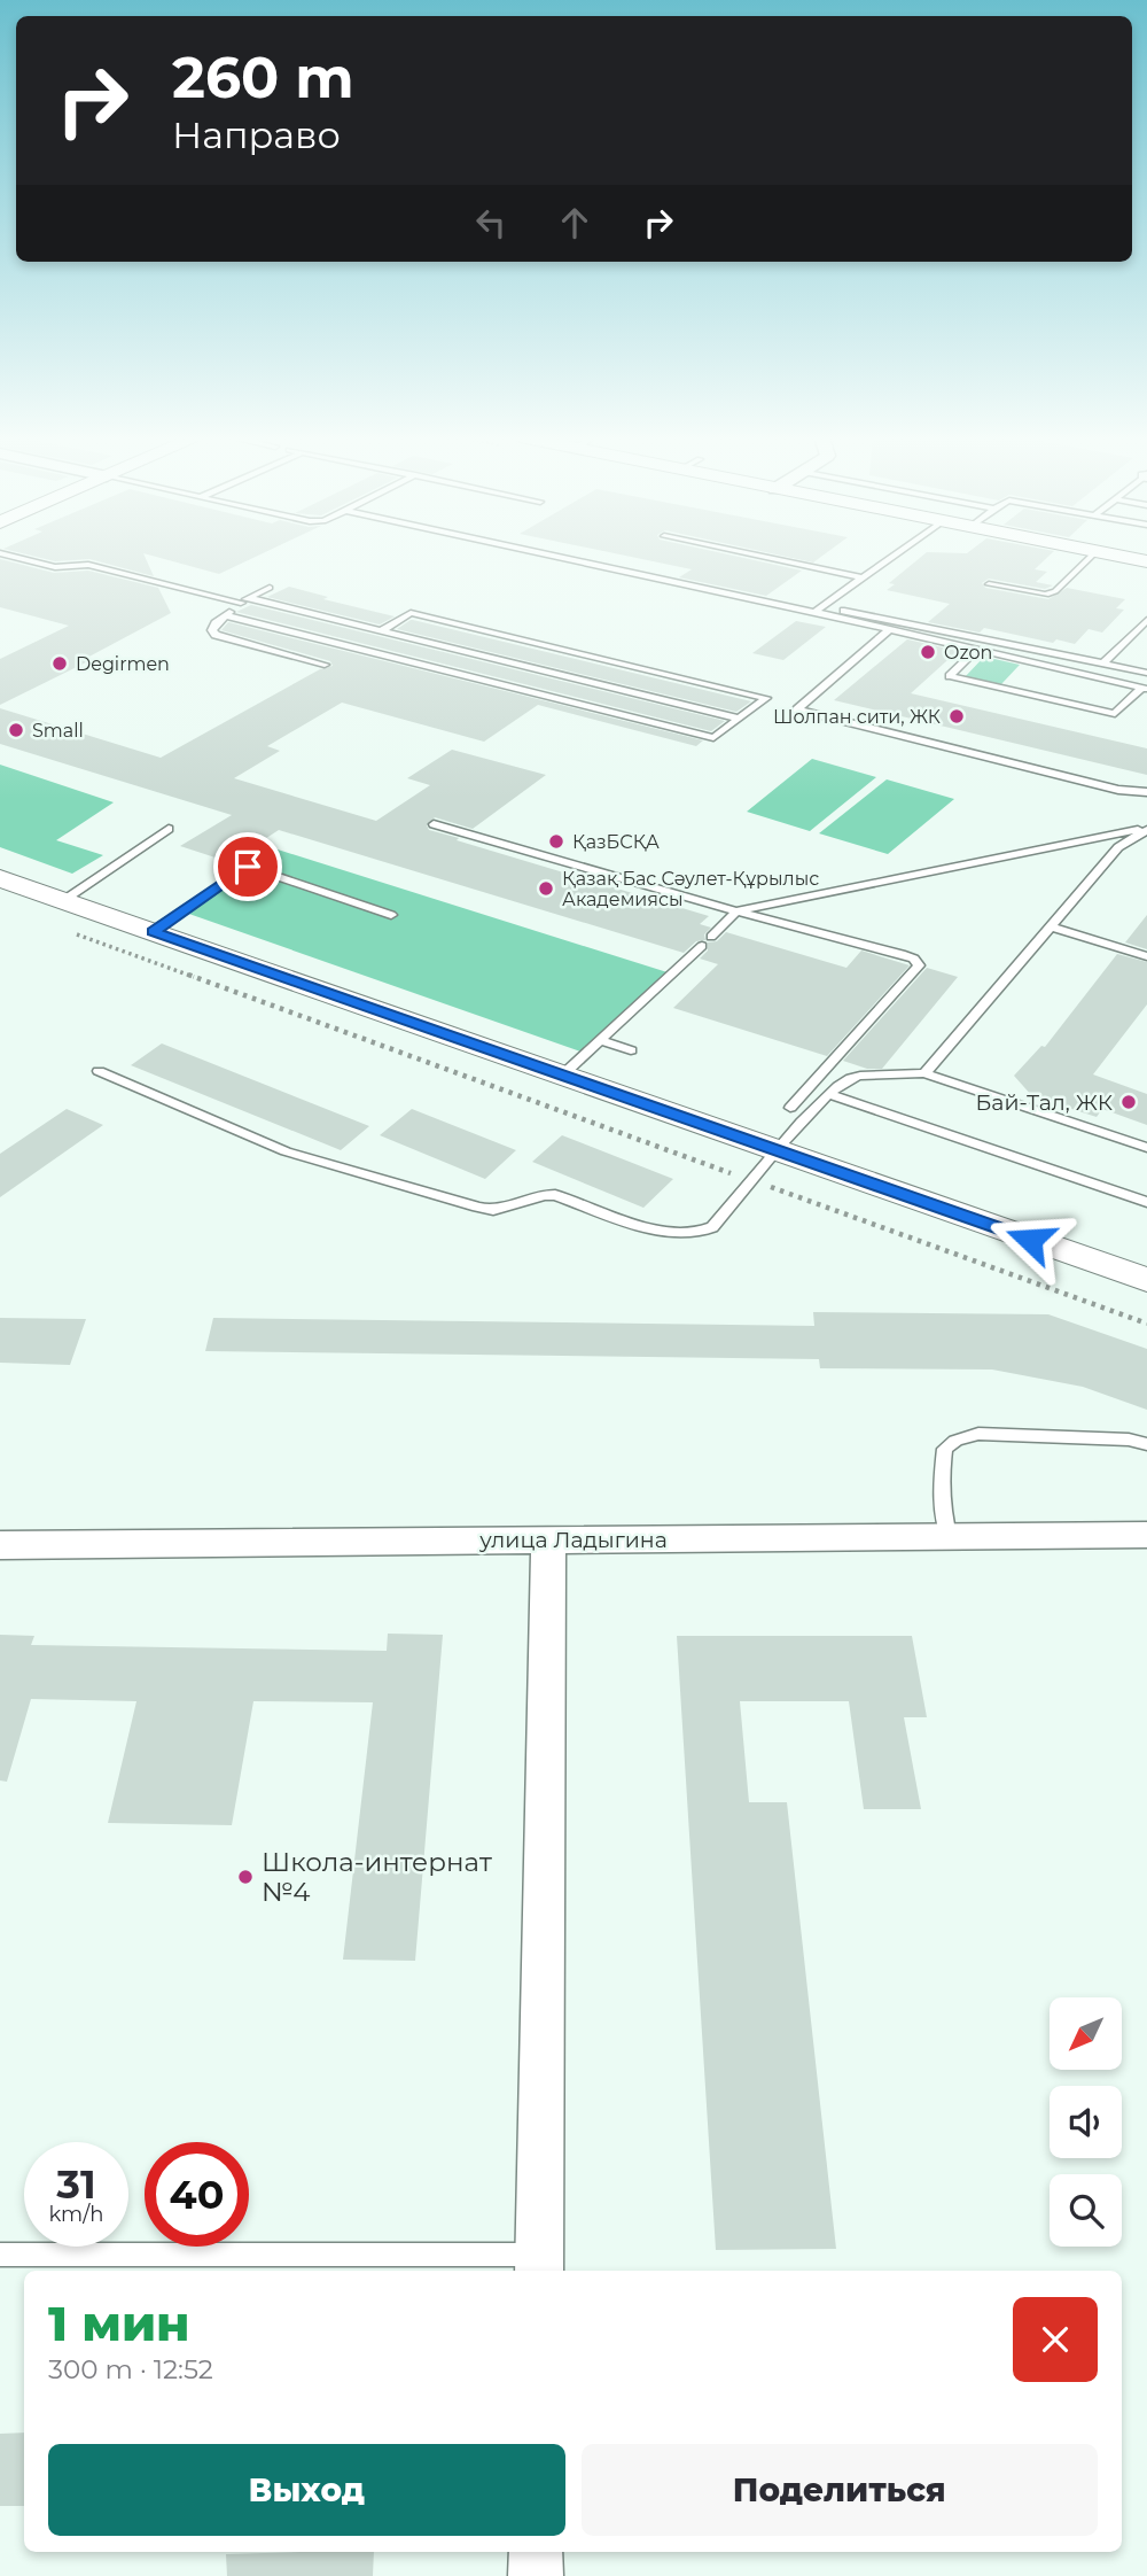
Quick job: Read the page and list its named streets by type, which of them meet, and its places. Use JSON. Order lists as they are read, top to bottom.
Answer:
{
  "streets": {
    "street": ["улица Ладыгина"]
  },
  "places": [
    "Ozon",
    "Degirmen",
    "Шолпан сити, ЖК",
    "Small",
    "ҚазБСҚА",
    "Қазақ Бас Сәулет-Құрылыс Академиясы",
    "Бай-Тал, ЖК",
    "Школа-интернат №4"
  ],
  "north": "bottom left",
  "page": {
    "turn": ["260 m", "Направо"],
    "speed": "31 km/h",
    "limit": "40",
    "heading": ["1 мин", "300 m · 12:52"],
    "buttons": ["Выход", "Поделиться"]
  }
}
